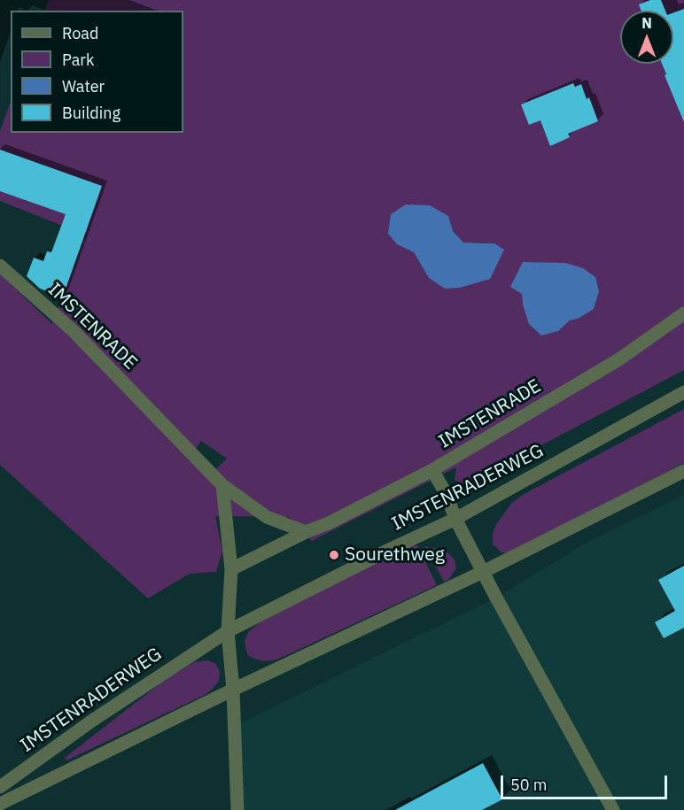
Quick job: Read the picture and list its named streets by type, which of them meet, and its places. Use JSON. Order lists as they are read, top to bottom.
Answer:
{
  "streets": {
    "street": ["IMSTENRADE", "IMSTENRADERWEG"]
  },
  "places": ["Sourethweg"],
  "legend": [
    "Road",
    "Park",
    "Water",
    "Building"
  ],
  "scale_bar": "50 m",
  "north": "top"
}
